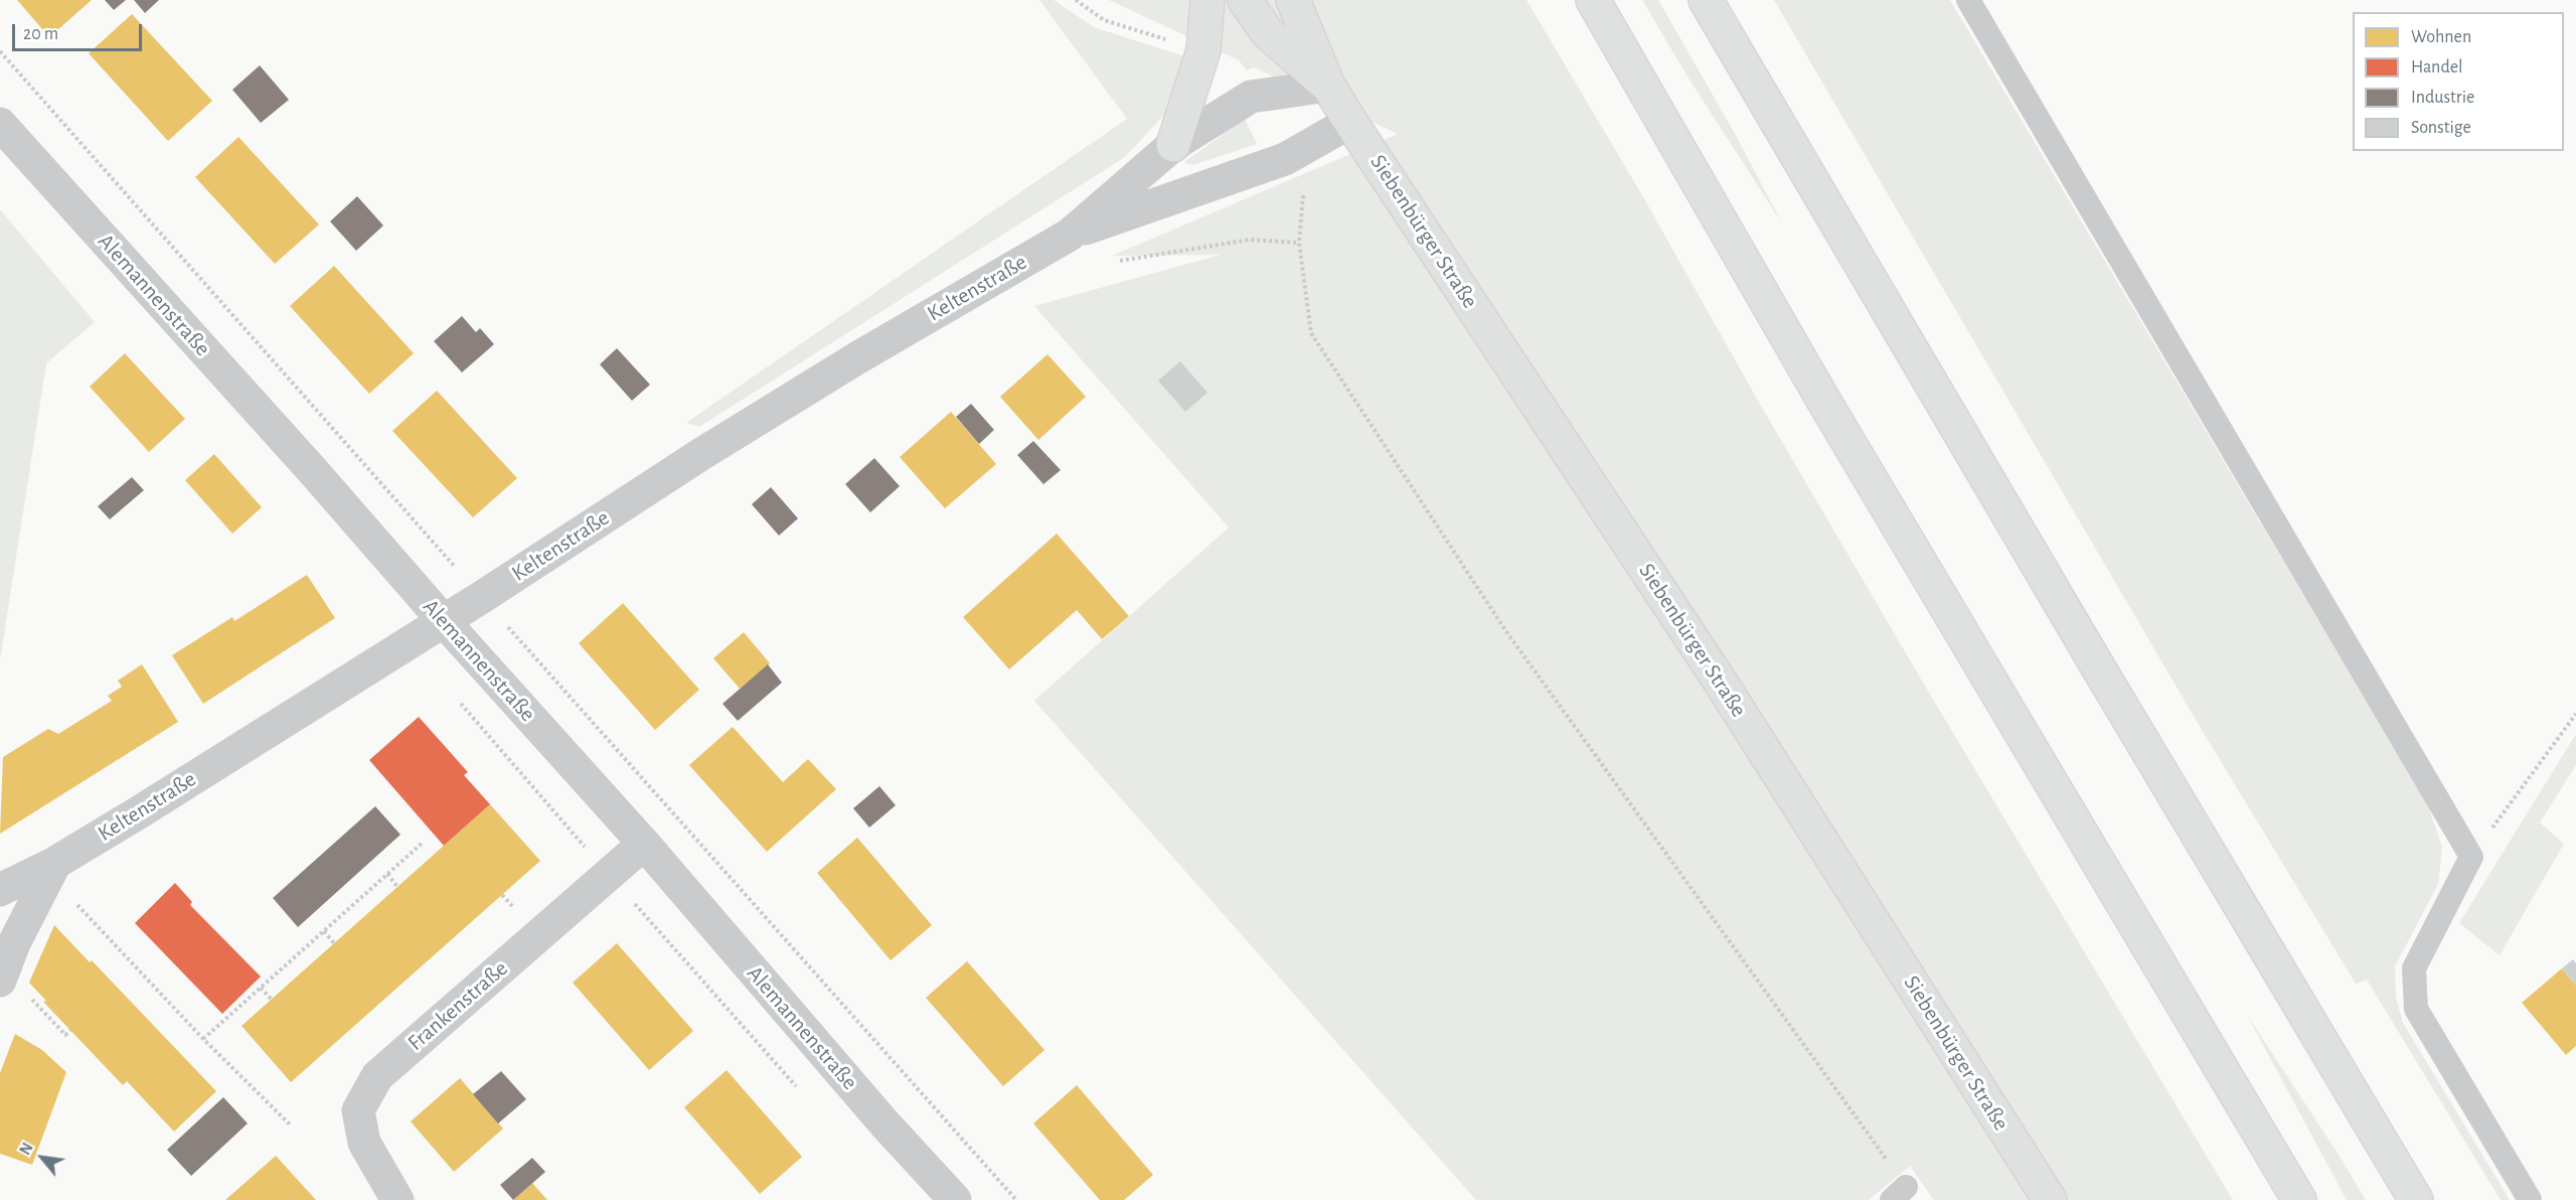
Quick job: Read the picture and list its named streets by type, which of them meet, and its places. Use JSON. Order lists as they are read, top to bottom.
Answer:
{
  "streets": {
    "main road": ["Siebenbürger Straße"],
    "street": ["Keltenstraße", "Alemannenstraße", "Frankenstraße"]
  },
  "crossings": [
    ["Siebenbürger Straße", "Keltenstraße"],
    ["Keltenstraße", "Alemannenstraße"],
    ["Alemannenstraße", "Frankenstraße"]
  ],
  "legend": [
    "Wohnen",
    "Handel",
    "Industrie",
    "Sonstige"
  ],
  "scale_bar": "20 m",
  "north": "top left"
}
